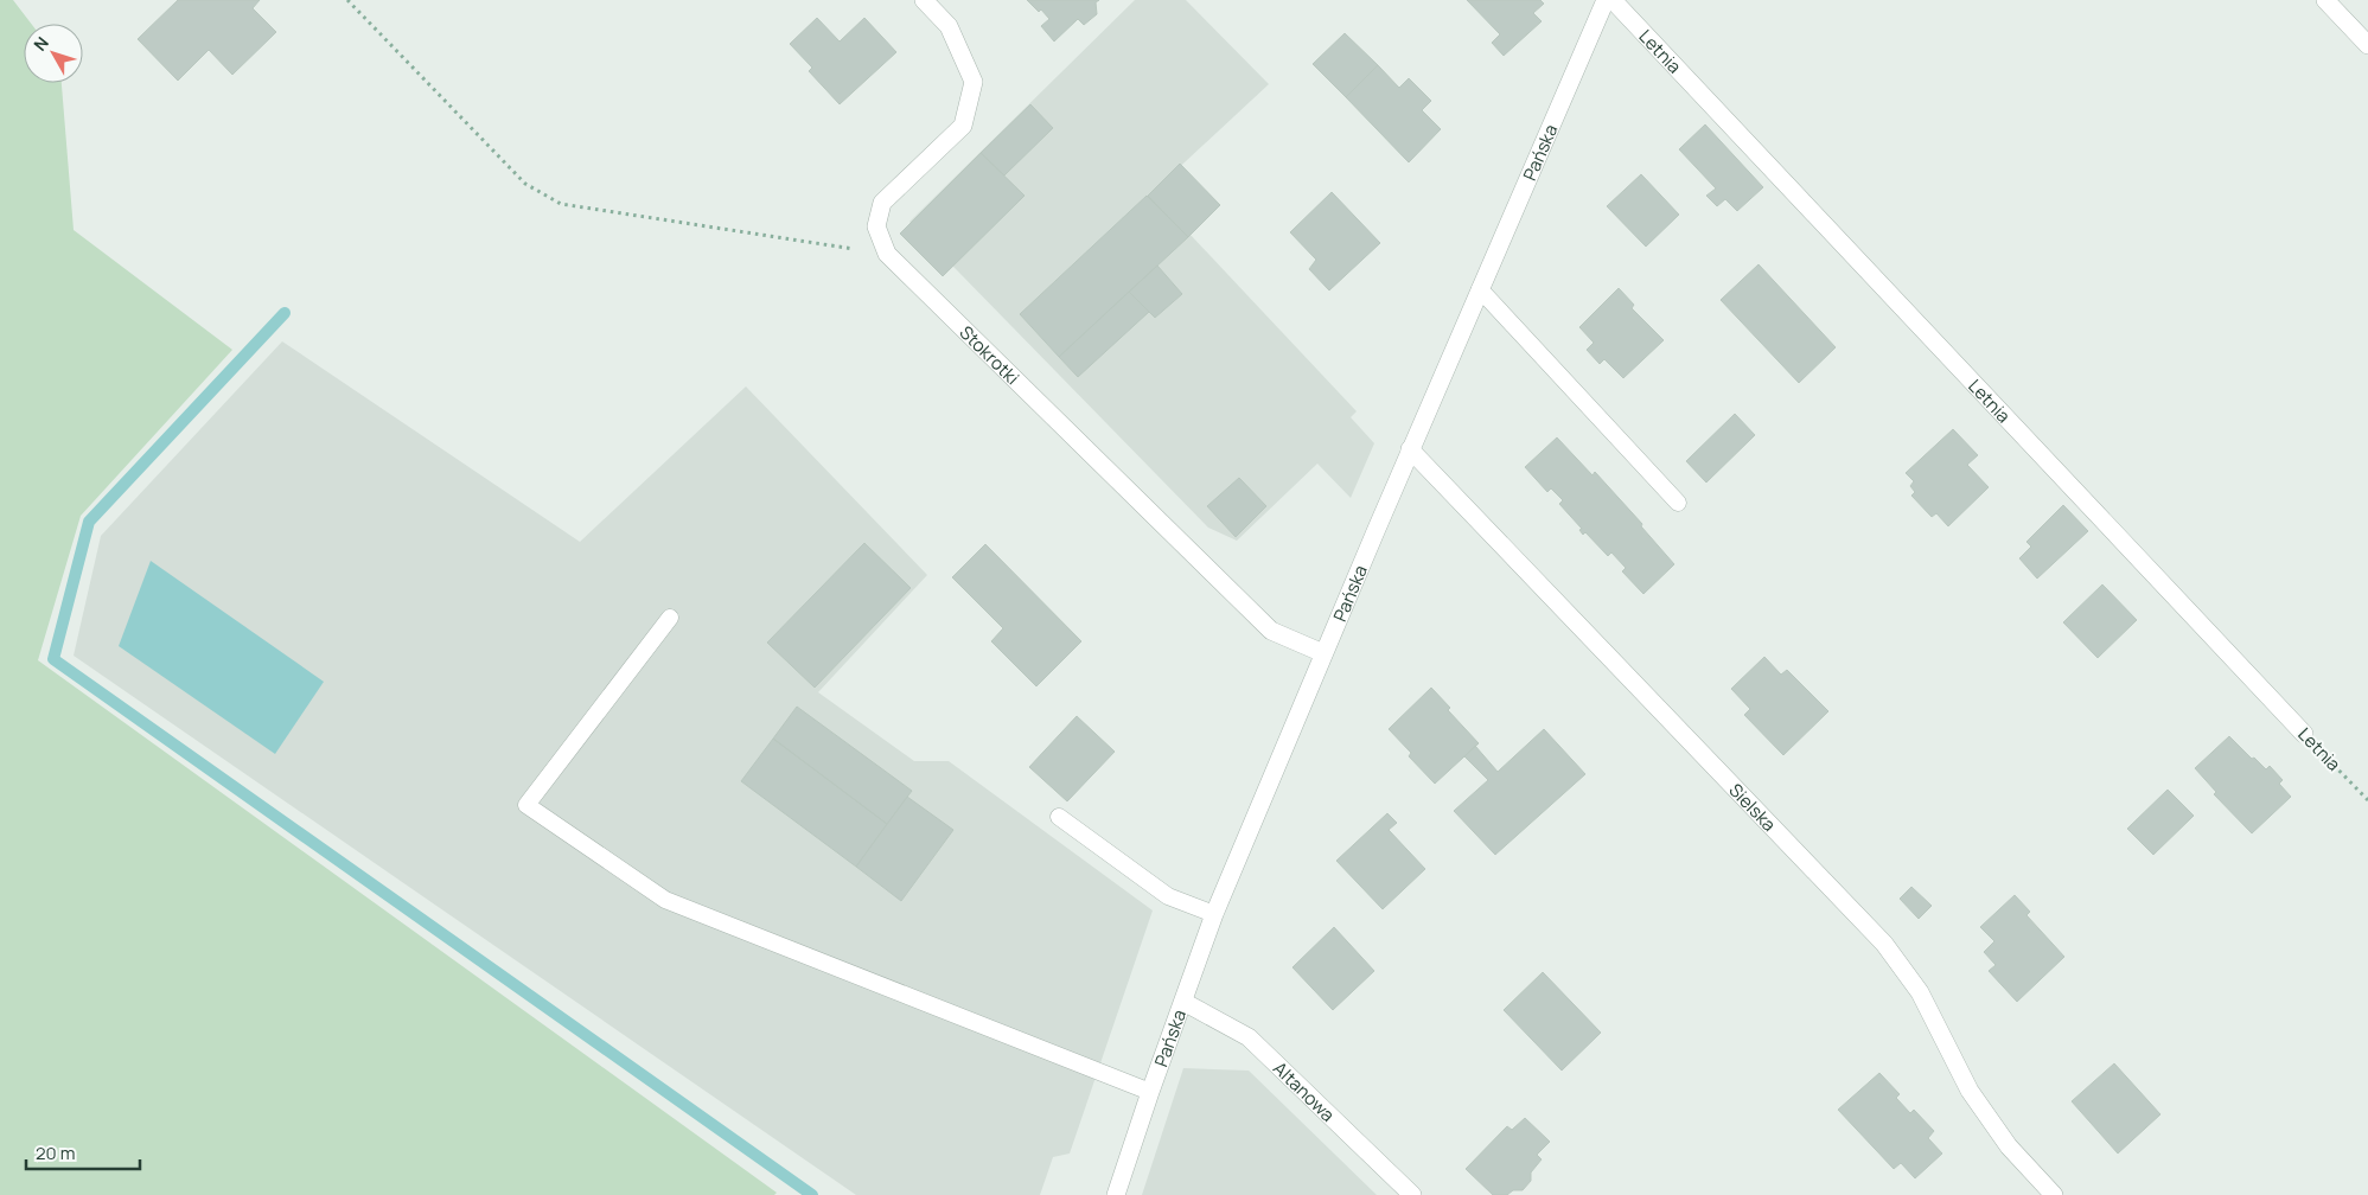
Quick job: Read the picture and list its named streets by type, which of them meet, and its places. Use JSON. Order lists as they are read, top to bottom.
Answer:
{
  "streets": {
    "street": [
      "Letnia",
      "Pańska",
      "Stokrotki",
      "Sielska",
      "Altanowa"
    ]
  },
  "crossings": [
    ["Pańska", "Stokrotki"],
    ["Pańska", "Sielska"],
    ["Pańska", "Altanowa"]
  ],
  "scale_bar": "20 m",
  "north": "top left"
}
